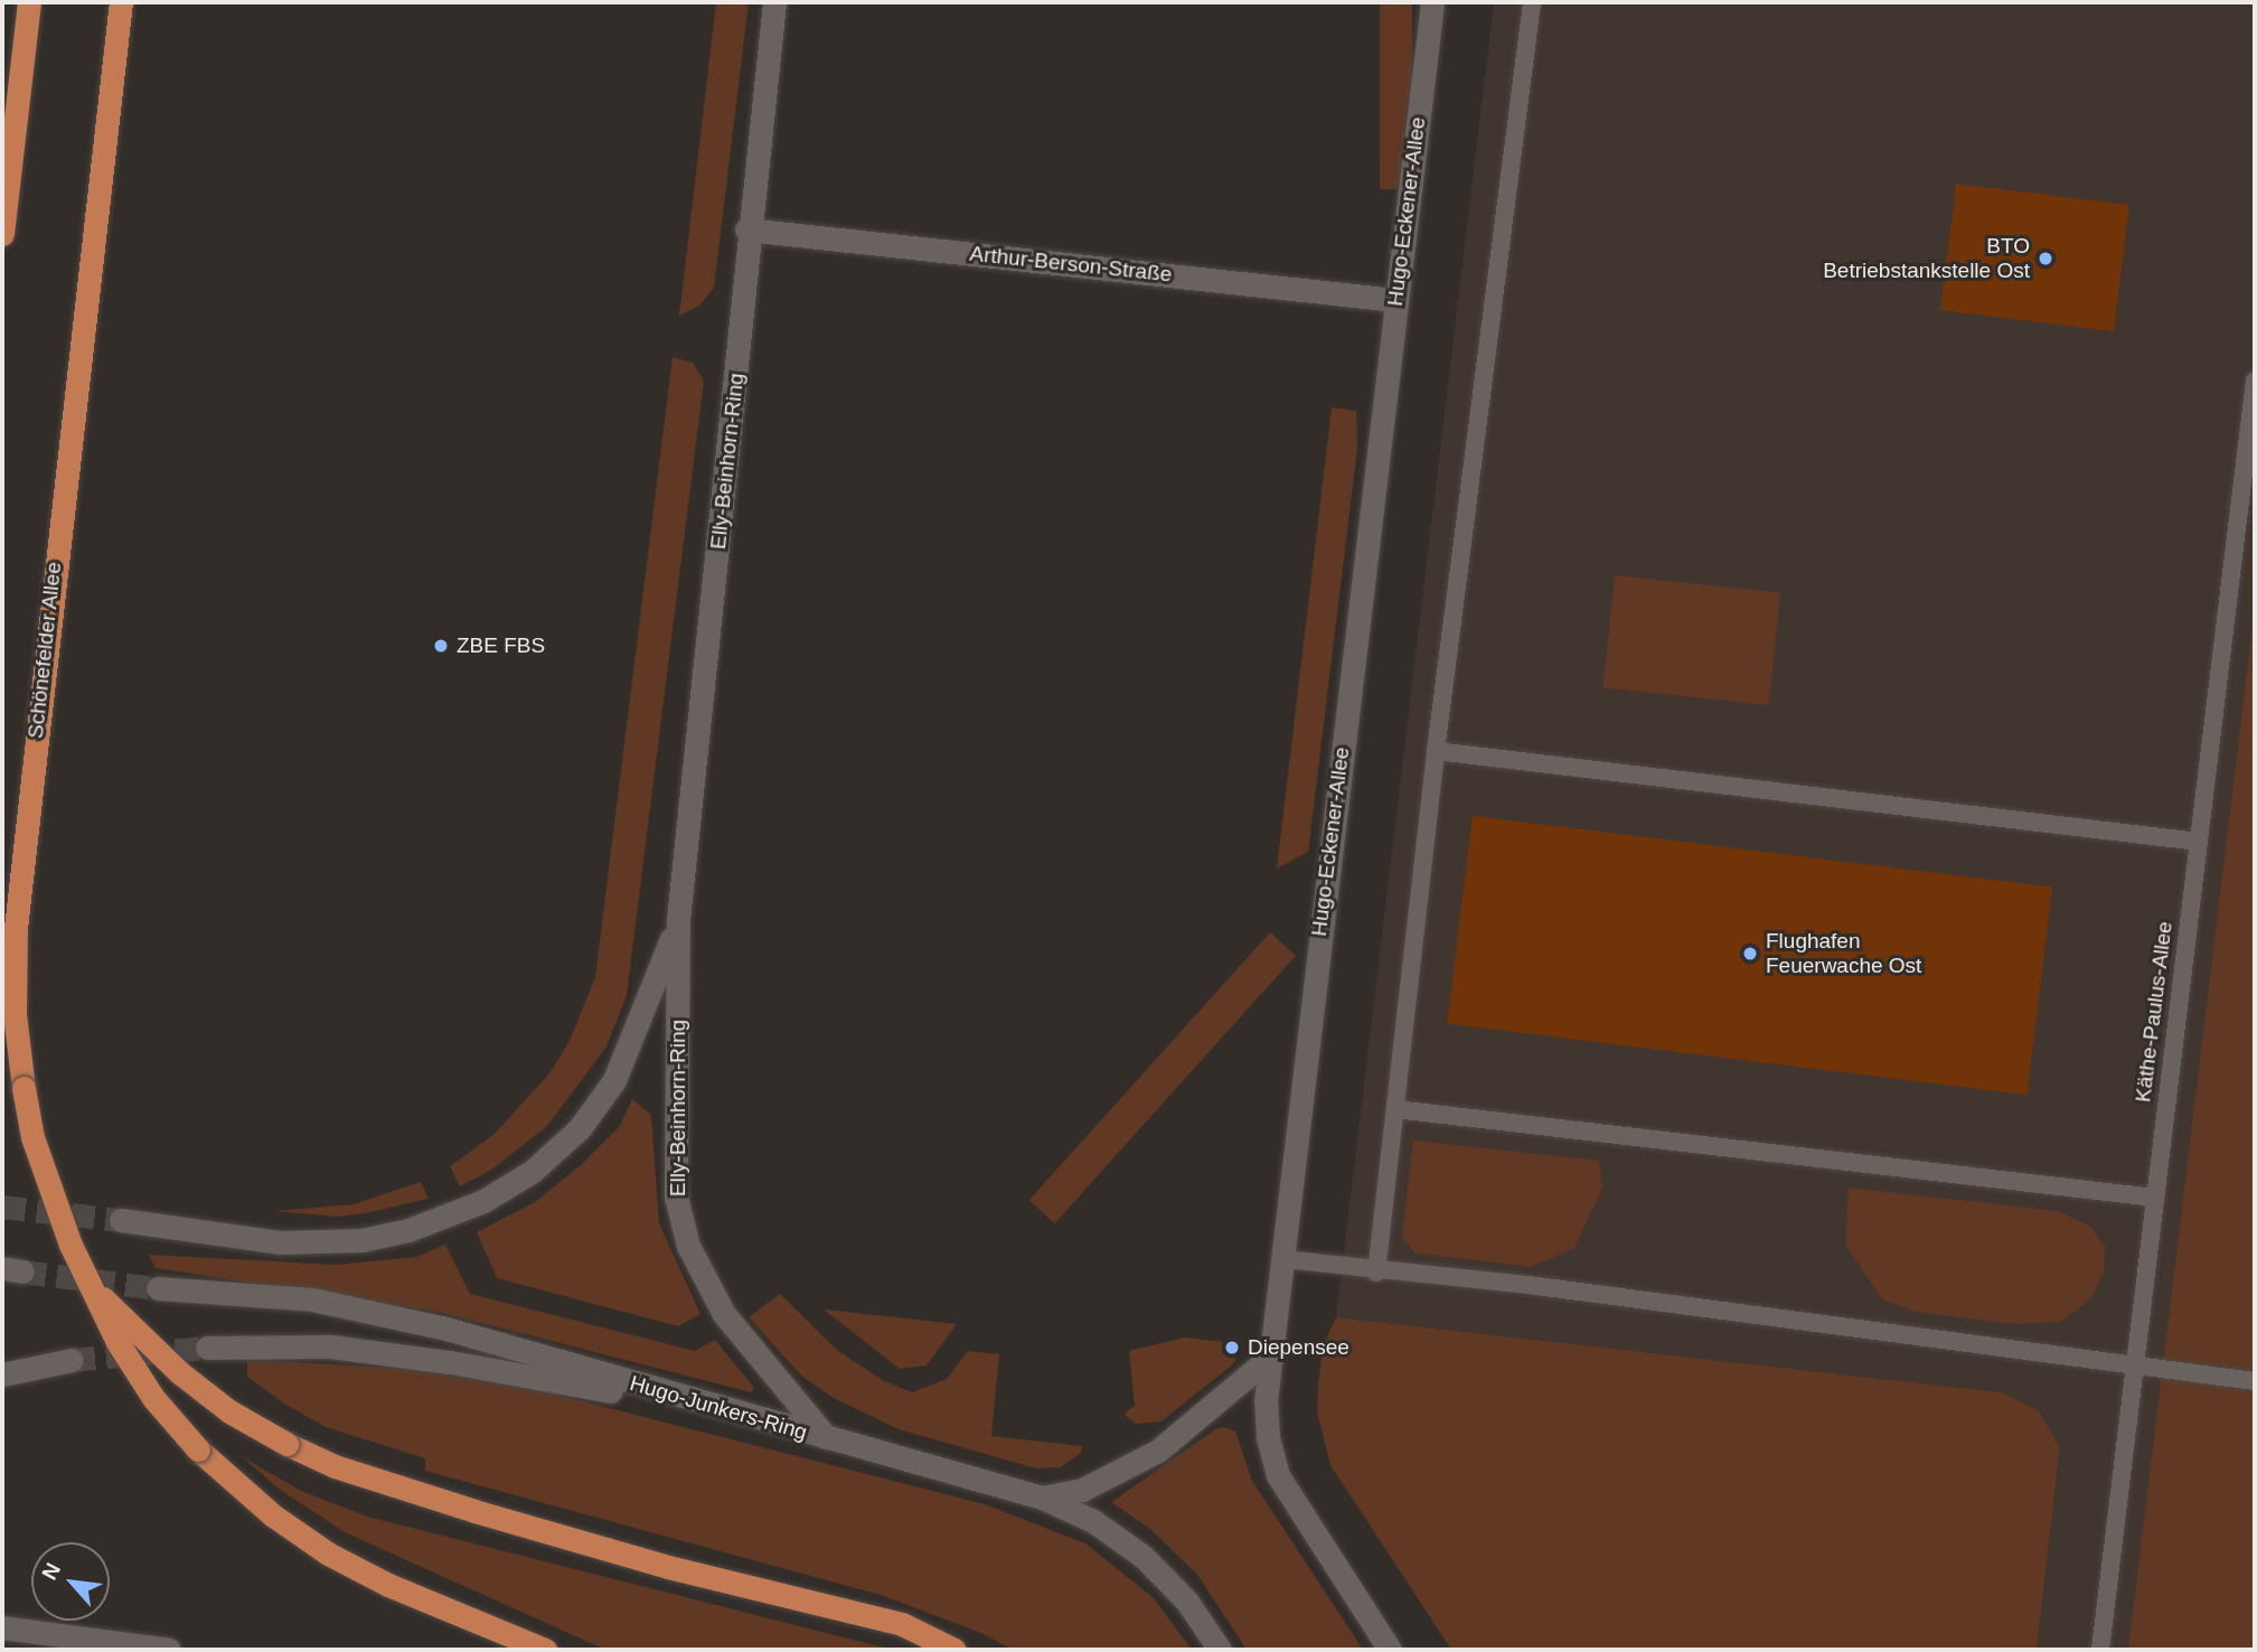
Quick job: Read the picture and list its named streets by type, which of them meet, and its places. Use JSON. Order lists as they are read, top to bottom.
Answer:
{
  "streets": {
    "highway": ["Schönefelder Allee"],
    "street": [
      "Hugo-Eckener-Allee",
      "Arthur-Berson-Straße",
      "Elly-Beinhorn-Ring",
      "Hugo-Junkers-Ring"
    ],
    "lane": ["Käthe-Paulus-Allee"]
  },
  "crossings": [
    ["Hugo-Eckener-Allee", "Arthur-Berson-Straße"],
    ["Arthur-Berson-Straße", "Elly-Beinhorn-Ring"],
    ["Elly-Beinhorn-Ring", "Hugo-Junkers-Ring"]
  ],
  "places": [
    "BTO Betriebstankstelle Ost",
    "ZBE FBS",
    "Flughafen Feuerwache Ost",
    "Diepensee"
  ],
  "north": "top left"
}
